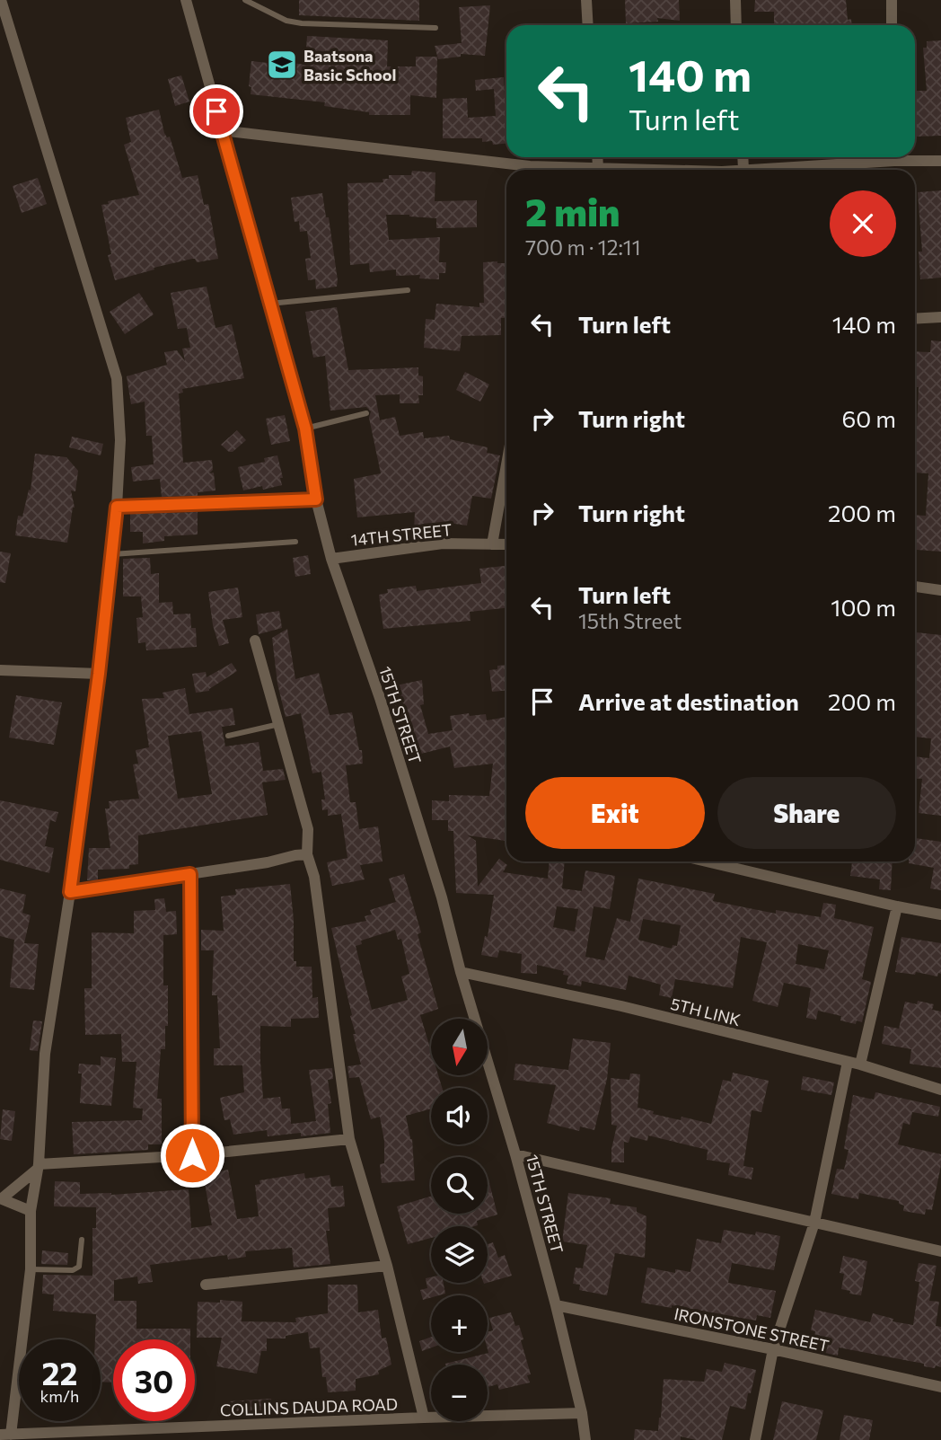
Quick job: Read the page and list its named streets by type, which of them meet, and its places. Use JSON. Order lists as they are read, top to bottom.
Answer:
{
  "streets": {
    "street": [
      "14TH STREET",
      "15TH STREET",
      "5TH LINK",
      "IRONSTONE STREET",
      "COLLINS DAUDA ROAD"
    ]
  },
  "crossings": [
    ["14TH STREET", "15TH STREET"],
    ["15TH STREET", "5TH LINK"],
    ["15TH STREET", "IRONSTONE STREET"],
    ["15TH STREET", "COLLINS DAUDA ROAD"]
  ],
  "places": {
    "school or university": ["Baatsona Basic School"]
  },
  "north": "bottom",
  "page": {
    "turn": ["140 m", "Turn left"],
    "heading": ["2 min", "700 m · 12:11"],
    "list": [
      {
        "name": "Turn left",
        "value": "140 m"
      },
      {
        "name": "Turn right",
        "value": "60 m"
      },
      {
        "name": "Turn right",
        "value": "200 m"
      },
      {
        "name": "Turn left",
        "note": "15th Street",
        "value": "100 m"
      },
      {
        "name": "Arrive at destination",
        "value": "200 m"
      }
    ],
    "buttons": ["Exit", "Share"],
    "map_buttons": ["+", "−"],
    "speed": "22 km/h",
    "limit": "30"
  }
}
